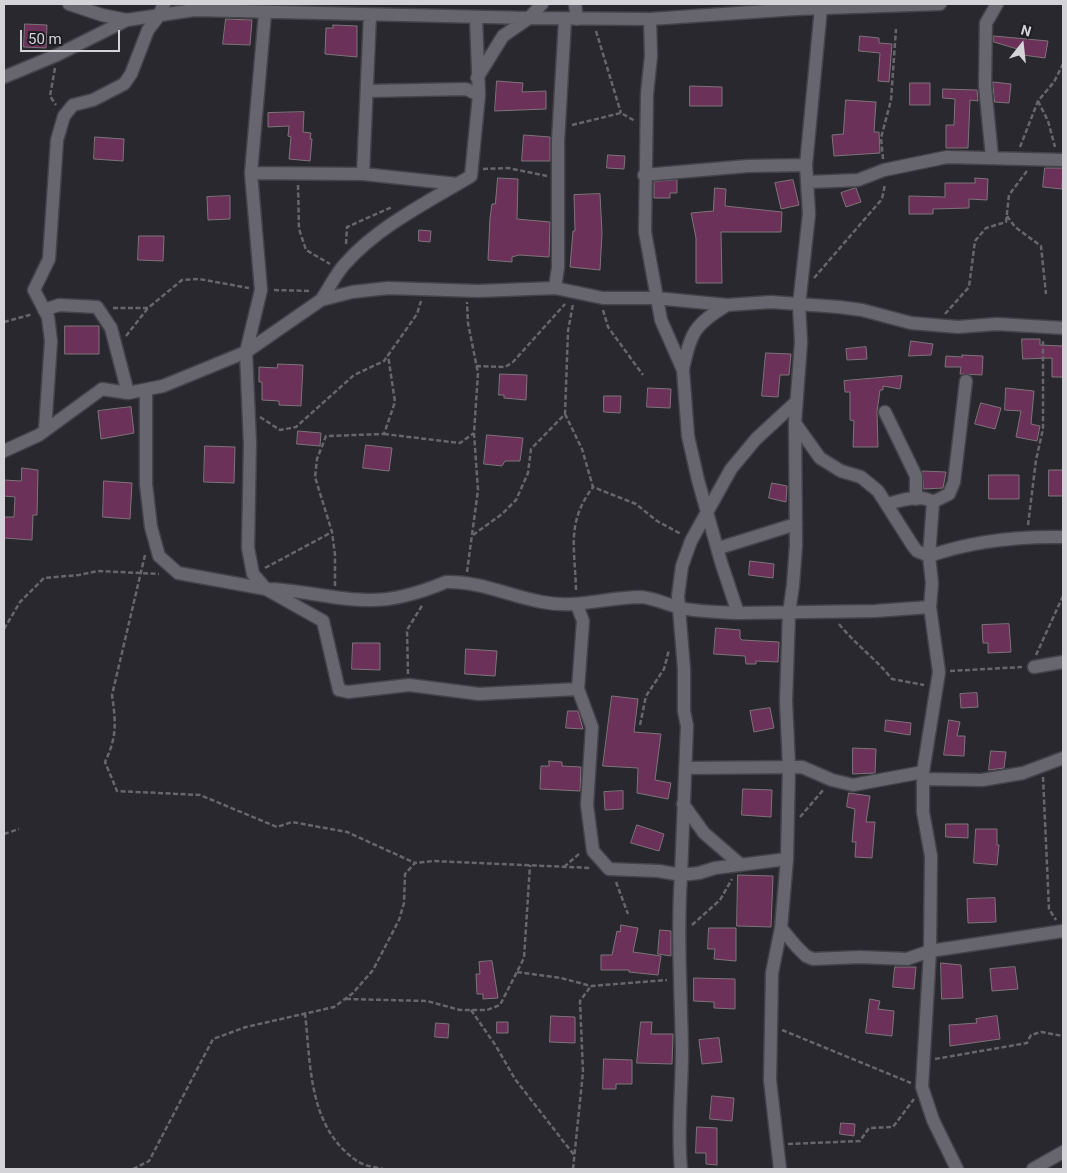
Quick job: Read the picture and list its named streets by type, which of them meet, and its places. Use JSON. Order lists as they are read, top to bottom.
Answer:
{
  "scale_bar": "50 m",
  "north": "top"
}
